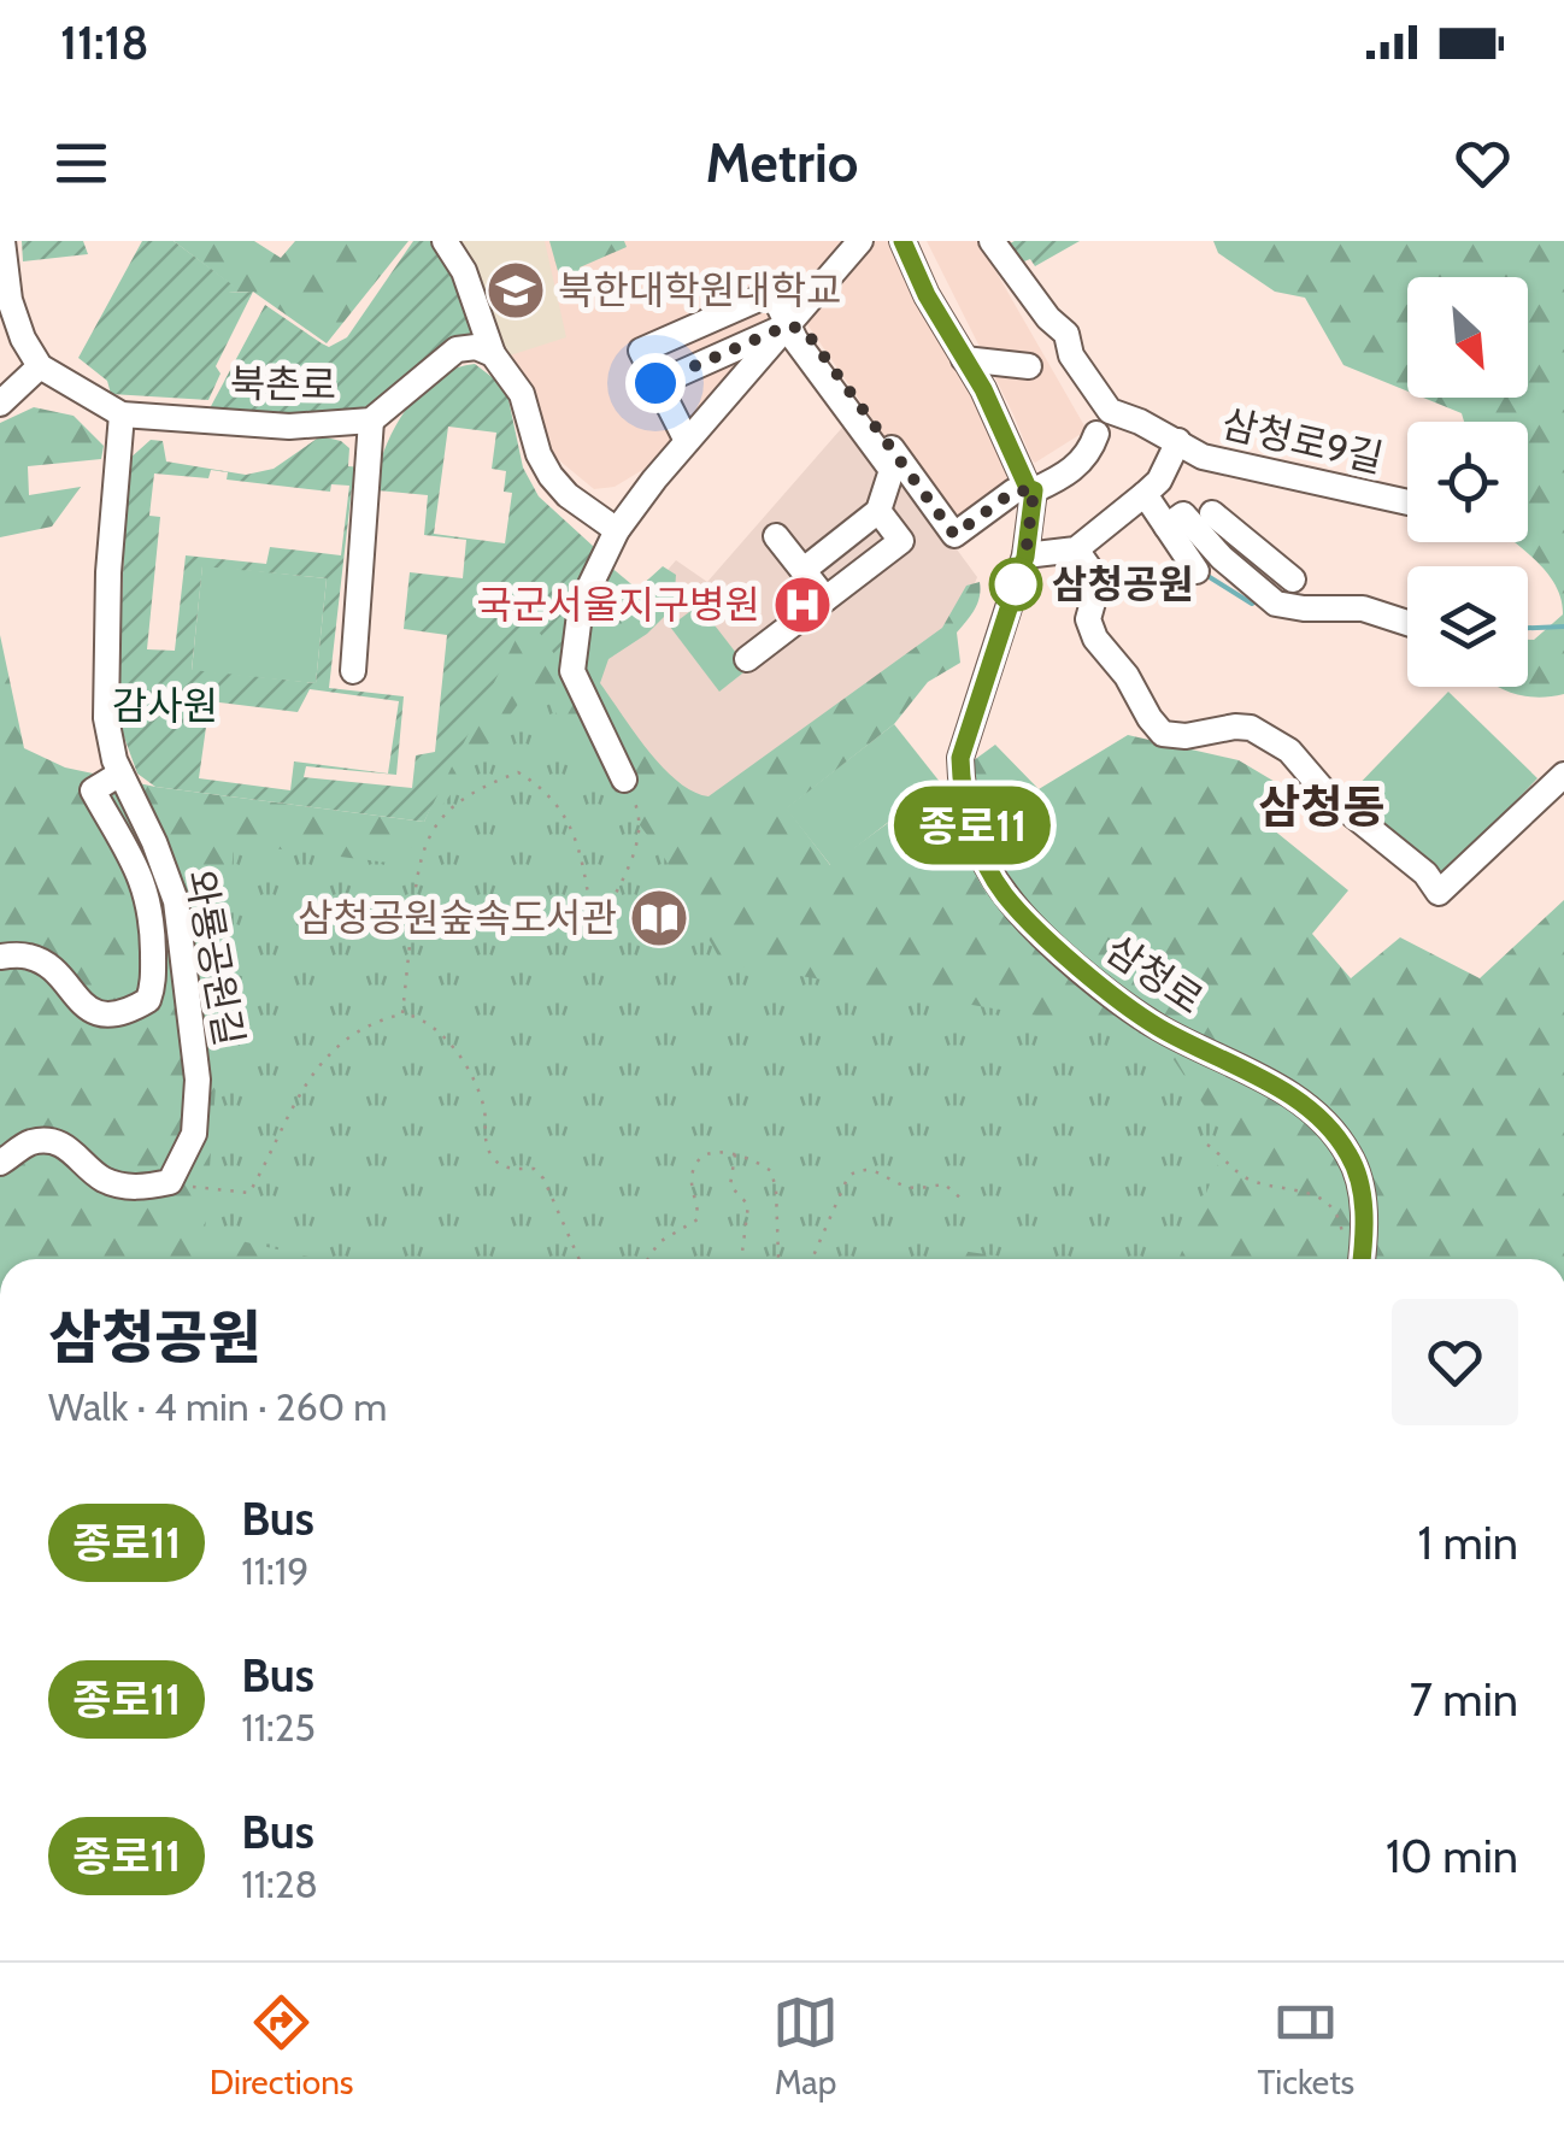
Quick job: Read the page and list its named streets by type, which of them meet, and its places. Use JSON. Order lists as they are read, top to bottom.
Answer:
{
  "streets": {
    "street": [
      "북촌로",
      "삼청로9길",
      "와룡공원길",
      "삼청로"
    ]
  },
  "crossings": [
    ["북촌로", "와룡공원길"]
  ],
  "districts": ["삼청동"],
  "parks": ["감사원"],
  "places": {
    "school or university": ["북한대학원대학교"],
    "other": ["삼청공원"],
    "hospital": ["국군서울지구병원"],
    "library": ["삼청공원숲속도서관"]
  },
  "lines": ["bus line 종로11"],
  "north": "bottom right",
  "page": {
    "status": "11:18",
    "header": "Metrio",
    "on_map": "종로11",
    "heading": ["삼청공원", "Walk · 4 min · 260 m"],
    "list": [
      {
        "mark": "종로11",
        "name": "Bus",
        "note": "11:19",
        "value": "1 min"
      },
      {
        "mark": "종로11",
        "name": "Bus",
        "note": "11:25",
        "value": "7 min"
      },
      {
        "mark": "종로11",
        "name": "Bus",
        "note": "11:28",
        "value": "10 min"
      }
    ],
    "tabs": ["Directions", "Map", "Tickets"]
  }
}
